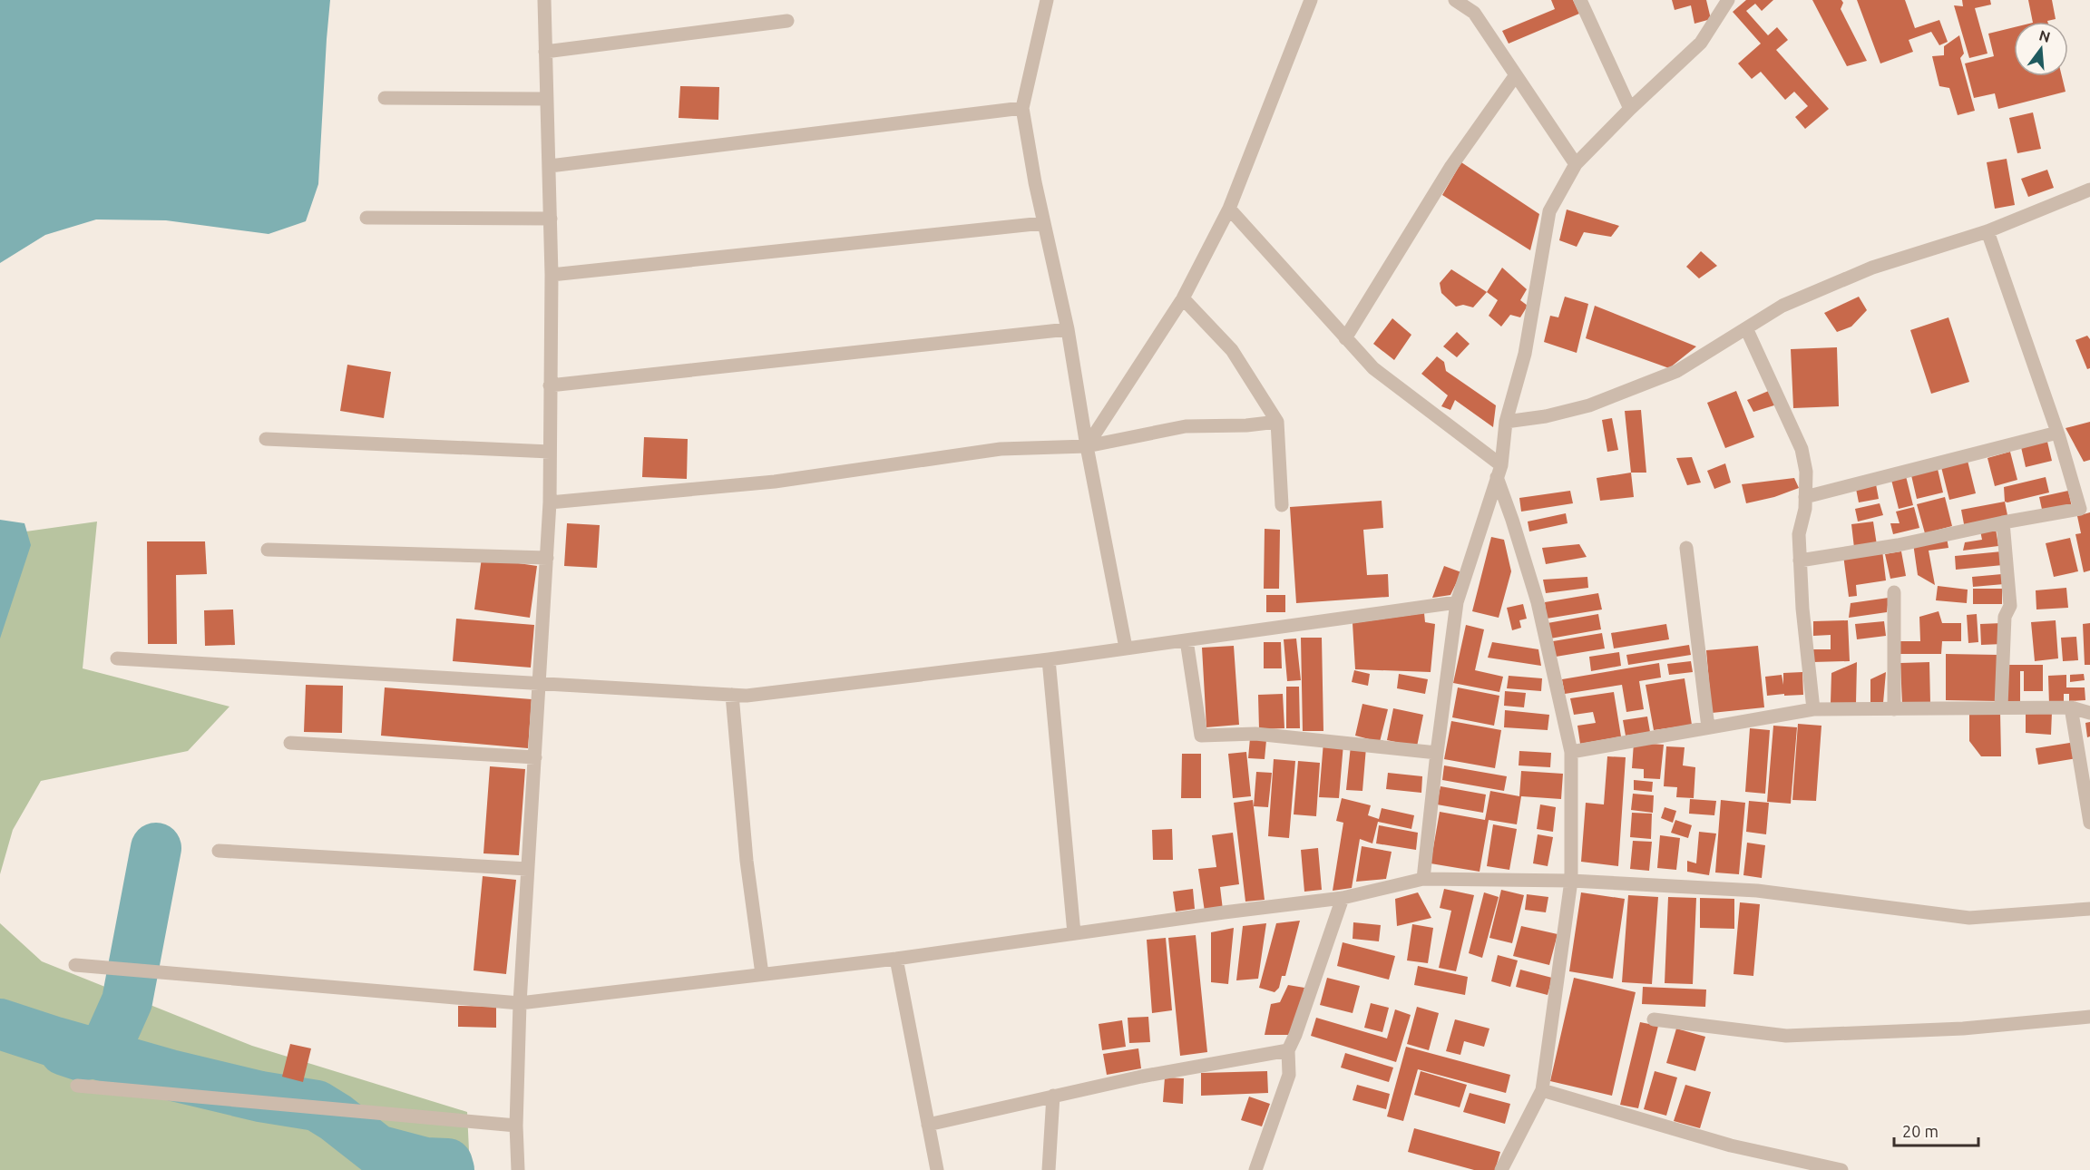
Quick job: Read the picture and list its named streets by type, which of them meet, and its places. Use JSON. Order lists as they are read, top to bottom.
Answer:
{
  "scale_bar": "20 m",
  "north": "top"
}
